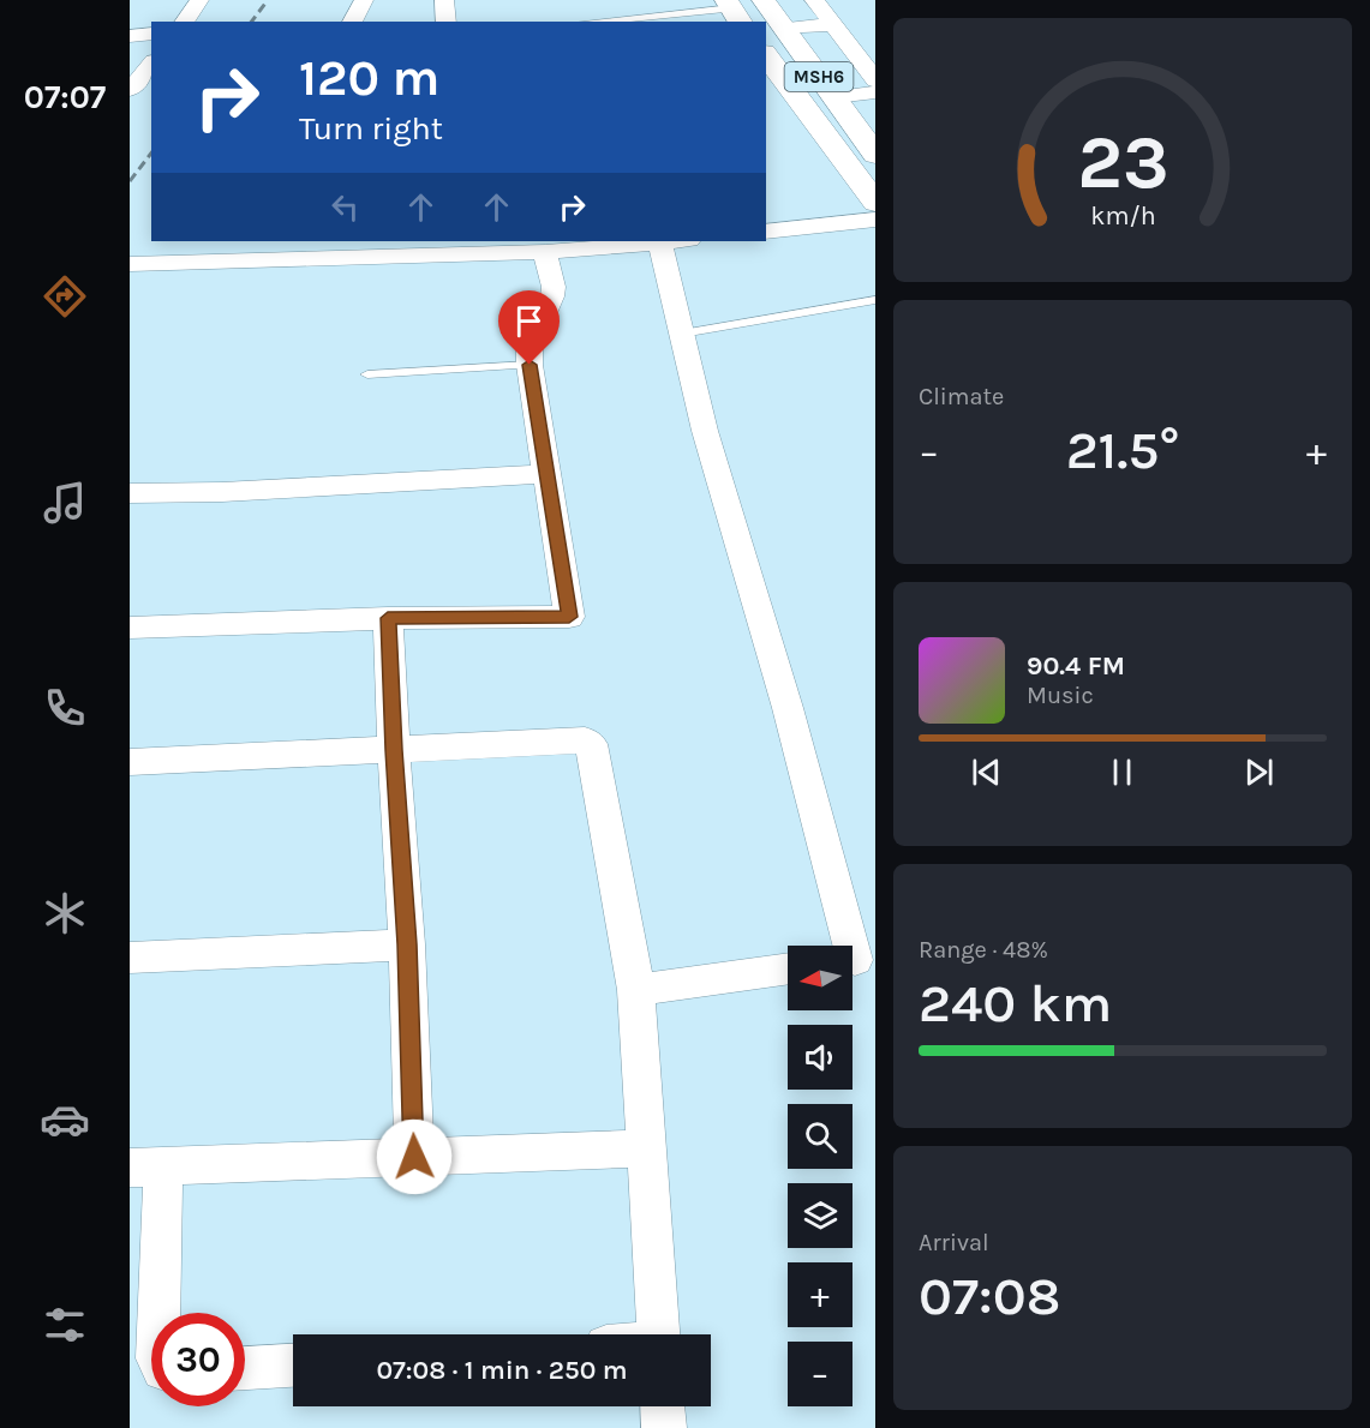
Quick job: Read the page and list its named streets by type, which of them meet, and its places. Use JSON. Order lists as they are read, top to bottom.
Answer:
{
  "streets": {
    "main road": ["MSH6"]
  },
  "north": "left",
  "page": {
    "tabs": "07:07",
    "turn": ["120 m", "Turn right"],
    "tile": [
      "Climate",
      ["Range · 48%", "240 km"],
      ["Arrival", "07:08"]
    ],
    "heat": ["−", "21.5°", "+"],
    "song": ["90.4 FM", "Music"],
    "map_buttons": ["+", "−"],
    "limit": "30",
    "trip": "07:08 · 1 min · 250 m",
    "gauge": ["23", "km/h"]
  }
}
